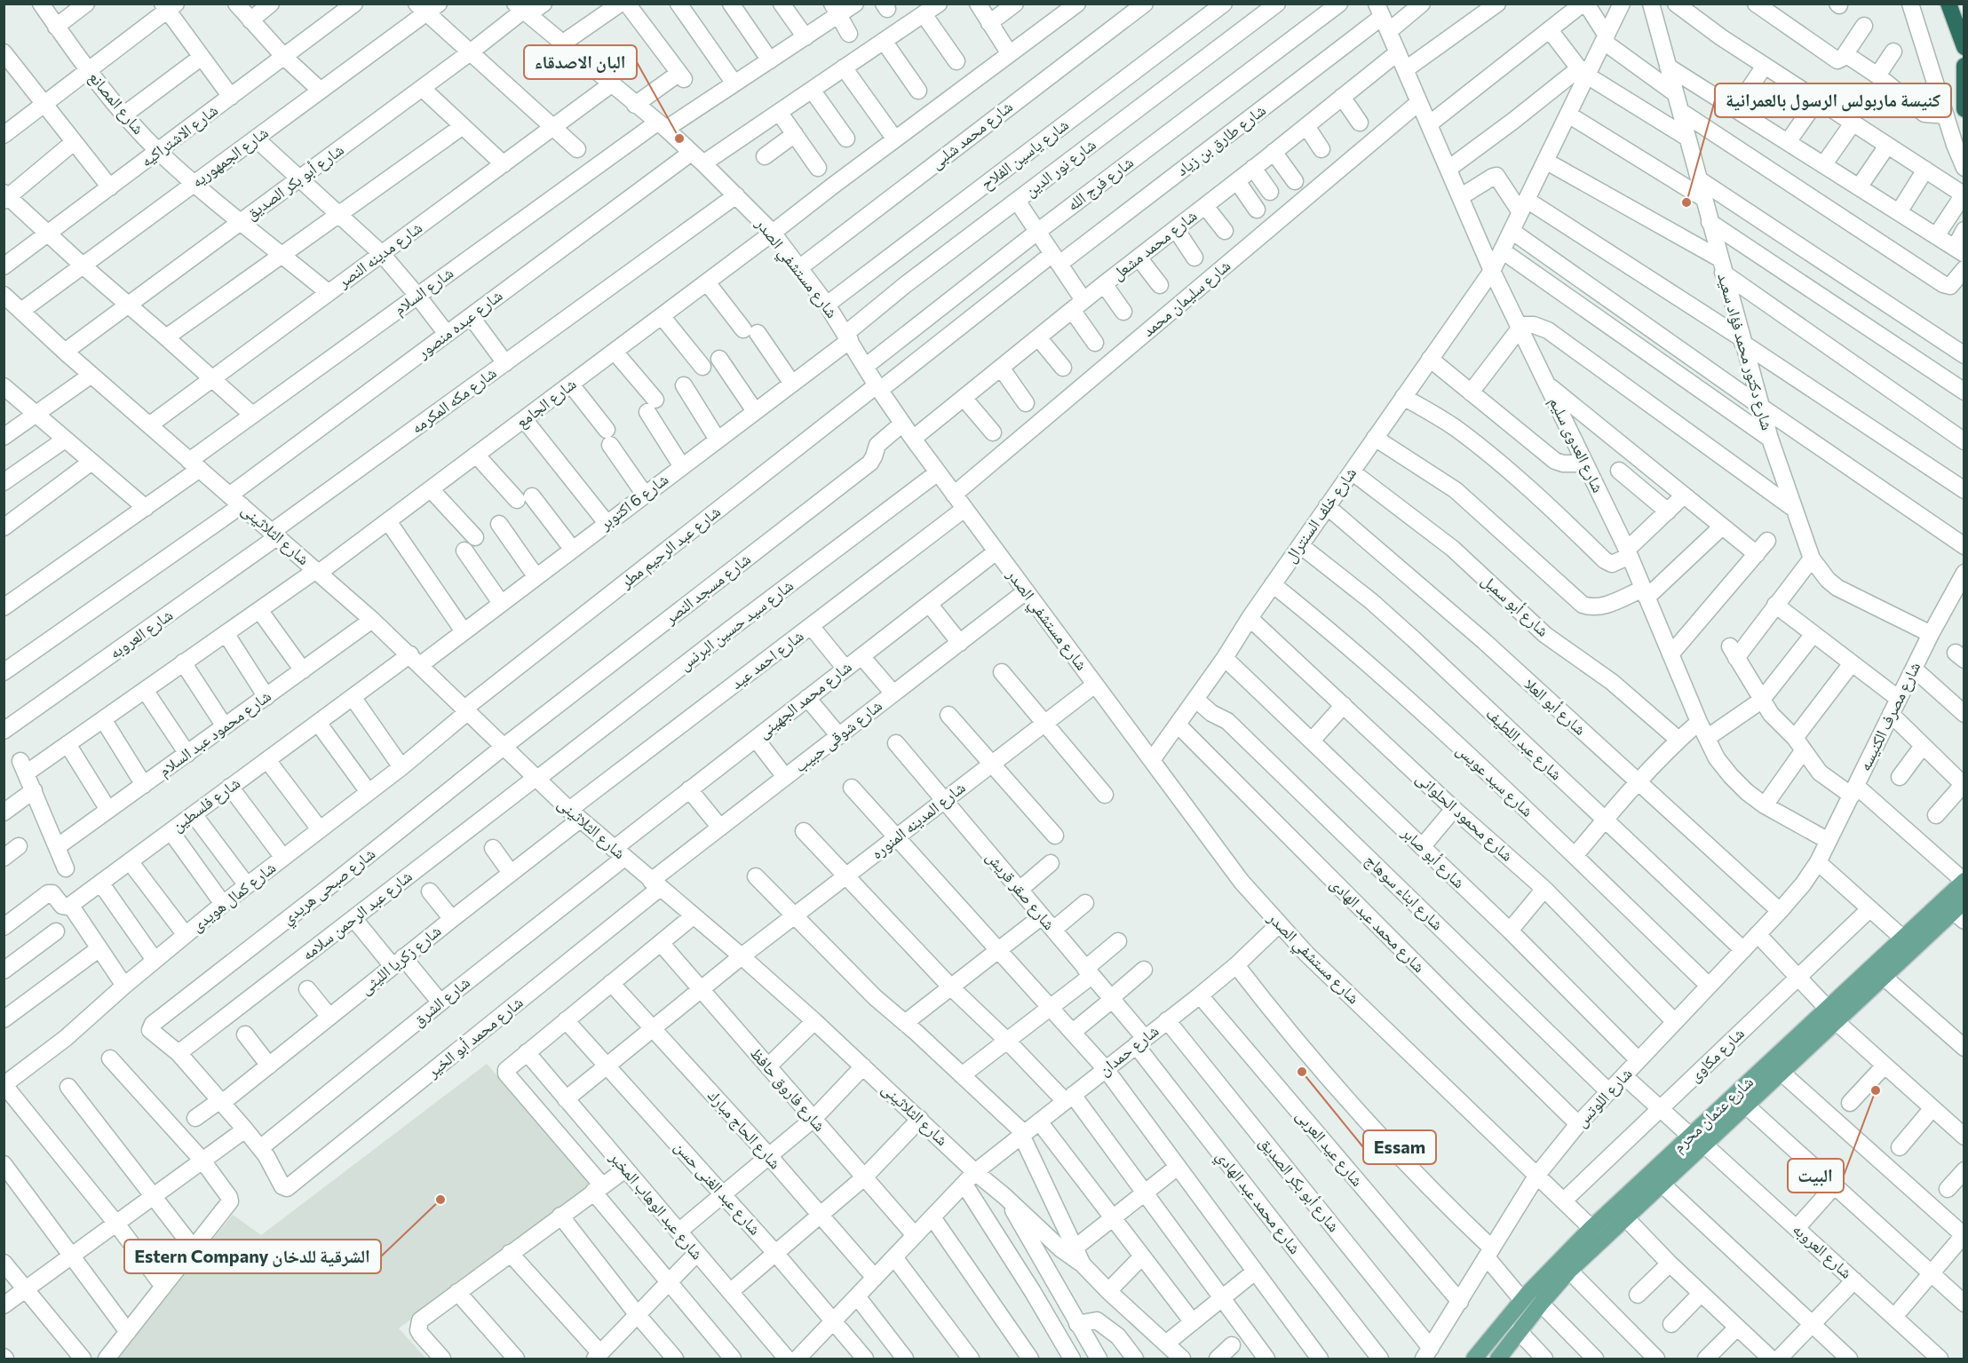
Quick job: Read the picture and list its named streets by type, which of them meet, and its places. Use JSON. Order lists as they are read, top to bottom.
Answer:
{
  "streets": {
    "main road": ["شارع عثمان محرم"],
    "street": [
      "شارع المصانع",
      "شارع محمد شلبى",
      "شارع الاشتراكيه",
      "شارع طارق بن زياد",
      "شارع ياسين الفلاح",
      "شارع الجمهوريه",
      "شارع نور الدين",
      "شارع أبو بكر الصديق",
      "شارع فرج الله",
      "شارع محمد مشعل",
      "شارع مدينه النصر",
      "شارع مستشفي الصدر",
      "شارع السلام",
      "شارع سليمان محمد",
      "شارع عبده منصور",
      "شارع دكتور محمد فؤاد سعيد",
      "شارع مكه المكرمه",
      "شارع الجامع",
      "شارع العدوى سليم",
      "شارع 6 اكتوبر",
      "شارع خلف السنترال",
      "شارع الثلاثينى",
      "شارع عبد الرحيم مطر",
      "شارع مسجد النصر",
      "شارع أبو سمبل",
      "شارع سيد حسين البرنس",
      "شارع العروبه",
      "شارع احمد عيد",
      "شارع محمد الجهينى",
      "شارع أبو العلا",
      "شارع مصرف الكنيسه",
      "شارع محمود عبد السلام",
      "شارع شوقى حبيب",
      "شارع عبد اللطيف",
      "شارع سيد عويس",
      "شارع فلسطين",
      "شارع محمود الحلوانى",
      "شارع المدينه المنوره",
      "شارع أبو صابر",
      "شارع صبحى هريدي",
      "شارع صقر قريش",
      "شارع ابناء سوهاج",
      "شارع كمال هويدى",
      "شارع عبد الرحمن سلامه",
      "شارع محمد عبد الهادى",
      "شارع زكريا الليثى",
      "شارع الشرق",
      "شارع محمد أبو الخير",
      "شارع حمدان",
      "شارع مكاوى",
      "شارع فاروق حافظ",
      "شارع اللوتس",
      "شارع الحاج مبارك",
      "شارع عيد العربى",
      "شارع عبد الغنى حسن",
      "شارع محمد عبد الهادي",
      "شارع عبد الوهاب المخبر"
    ]
  },
  "crossings": [
    ["شارع المصانع", "شارع الاشتراكيه"],
    ["شارع المصانع", "شارع الجمهوريه"],
    ["شارع المصانع", "شارع أبو بكر الصديق"],
    ["شارع المصانع", "شارع مدينه النصر"],
    ["شارع محمد شلبى", "شارع مستشفي الصدر"],
    ["شارع طارق بن زياد", "شارع مستشفي الصدر"],
    ["شارع طارق بن زياد", "شارع العدوى سليم"],
    ["شارع طارق بن زياد", "شارع عبد الرحيم مطر"],
    ["شارع ياسين الفلاح", "شارع مستشفي الصدر"],
    ["شارع الجمهوريه", "شارع الثلاثينى"],
    ["شارع نور الدين", "شارع مستشفي الصدر"],
    ["شارع نور الدين", "شارع 6 اكتوبر"],
    ["شارع أبو بكر الصديق", "شارع مستشفي الصدر"],
    ["شارع أبو بكر الصديق", "شارع الثلاثينى"],
    ["شارع أبو بكر الصديق", "شارع حمدان"],
    ["شارع أبو بكر الصديق", "شارع اللوتس"],
    ["شارع فرج الله", "شارع مستشفي الصدر"],
    ["شارع محمد مشعل", "شارع مستشفي الصدر"],
    ["شارع محمد مشعل", "شارع العدوى سليم"],
    ["شارع مدينه النصر", "شارع مستشفي الصدر"],
    ["شارع مدينه النصر", "شارع الثلاثينى"],
    ["شارع مستشفي الصدر", "شارع السلام"],
    ["شارع مستشفي الصدر", "شارع سليمان محمد"],
    ["شارع مستشفي الصدر", "شارع عبده منصور"],
    ["شارع مستشفي الصدر", "شارع مكه المكرمه"],
    ["شارع مستشفي الصدر", "شارع الجامع"],
    ["شارع مستشفي الصدر", "شارع 6 اكتوبر"],
    ["شارع مستشفي الصدر", "شارع خلف السنترال"],
    ["شارع مستشفي الصدر", "شارع عبد الرحيم مطر"],
    ["شارع مستشفي الصدر", "شارع مسجد النصر"],
    ["شارع مستشفي الصدر", "شارع سيد حسين البرنس"],
    ["شارع مستشفي الصدر", "شارع احمد عيد"],
    ["شارع مستشفي الصدر", "شارع محمد الجهينى"],
    ["شارع مستشفي الصدر", "شارع شوقى حبيب"],
    ["شارع مستشفي الصدر", "شارع المدينه المنوره"],
    ["شارع مستشفي الصدر", "شارع حمدان"],
    ["شارع مستشفي الصدر", "شارع مكاوى"],
    ["شارع مستشفي الصدر", "شارع اللوتس"],
    ["شارع مستشفي الصدر", "شارع عثمان محرم"],
    ["شارع السلام", "شارع الثلاثينى"],
    ["شارع سليمان محمد", "شارع العدوى سليم"],
    ["شارع عبده منصور", "شارع الثلاثينى"],
    ["شارع دكتور محمد فؤاد سعيد", "شارع مصرف الكنيسه"],
    ["شارع مكه المكرمه", "شارع الثلاثينى"],
    ["شارع مكه المكرمه", "شارع العروبه"],
    ["شارع الجامع", "شارع الثلاثينى"],
    ["شارع العدوى سليم", "شارع خلف السنترال"],
    ["شارع العدوى سليم", "شارع مصرف الكنيسه"],
    ["شارع 6 اكتوبر", "شارع الثلاثينى"],
    ["شارع 6 اكتوبر", "شارع فلسطين"],
    ["شارع خلف السنترال", "شارع أبو سمبل"],
    ["شارع خلف السنترال", "شارع أبو العلا"],
    ["شارع خلف السنترال", "شارع عبد اللطيف"],
    ["شارع خلف السنترال", "شارع سيد عويس"],
    ["شارع خلف السنترال", "شارع محمود الحلوانى"],
    ["شارع خلف السنترال", "شارع أبو صابر"],
    ["شارع خلف السنترال", "شارع ابناء سوهاج"],
    ["شارع خلف السنترال", "شارع محمد عبد الهادى"],
    ["شارع الثلاثينى", "شارع عبد الرحيم مطر"],
    ["شارع الثلاثينى", "شارع مسجد النصر"],
    ["شارع الثلاثينى", "شارع سيد حسين البرنس"],
    ["شارع الثلاثينى", "شارع العروبه"],
    ["شارع الثلاثينى", "شارع احمد عيد"],
    ["شارع الثلاثينى", "شارع محمد الجهينى"],
    ["شارع الثلاثينى", "شارع محمود عبد السلام"],
    ["شارع الثلاثينى", "شارع شوقى حبيب"],
    ["شارع الثلاثينى", "شارع فلسطين"],
    ["شارع الثلاثينى", "شارع المدينه المنوره"],
    ["شارع الثلاثينى", "شارع صبحى هريدي"],
    ["شارع الثلاثينى", "شارع كمال هويدى"],
    ["شارع الثلاثينى", "شارع عبد الرحمن سلامه"],
    ["شارع الثلاثينى", "شارع زكريا الليثى"],
    ["شارع الثلاثينى", "شارع الشرق"],
    ["شارع الثلاثينى", "شارع محمد أبو الخير"],
    ["شارع الثلاثينى", "شارع حمدان"],
    ["شارع عبد الرحيم مطر", "شارع كمال هويدى"],
    ["شارع مسجد النصر", "شارع صبحى هريدي"],
    ["شارع سيد حسين البرنس", "شارع عبد الرحمن سلامه"],
    ["شارع العروبه", "شارع عثمان محرم"],
    ["شارع احمد عيد", "شارع زكريا الليثى"],
    ["شارع محمد الجهينى", "شارع الشرق"],
    ["شارع أبو العلا", "شارع اللوتس"],
    ["شارع مصرف الكنيسه", "شارع اللوتس"],
    ["شارع شوقى حبيب", "شارع محمد أبو الخير"],
    ["شارع عبد اللطيف", "شارع اللوتس"],
    ["شارع سيد عويس", "شارع اللوتس"],
    ["شارع محمود الحلوانى", "شارع اللوتس"],
    ["شارع المدينه المنوره", "شارع صقر قريش"],
    ["شارع المدينه المنوره", "شارع فاروق حافظ"],
    ["شارع المدينه المنوره", "شارع الحاج مبارك"],
    ["شارع المدينه المنوره", "شارع عبد الغنى حسن"],
    ["شارع المدينه المنوره", "شارع عبد الوهاب المخبر"],
    ["شارع أبو صابر", "شارع اللوتس"],
    ["شارع صبحى هريدي", "شارع عبد الرحمن سلامه"],
    ["شارع صقر قريش", "شارع حمدان"],
    ["شارع صقر قريش", "شارع محمد عبد الهادي"],
    ["شارع ابناء سوهاج", "شارع اللوتس"],
    ["شارع محمد عبد الهادى", "شارع اللوتس"],
    ["شارع الشرق", "شارع محمد أبو الخير"],
    ["شارع حمدان", "شارع فاروق حافظ"],
    ["شارع حمدان", "شارع الحاج مبارك"],
    ["شارع حمدان", "شارع عيد العربى"],
    ["شارع حمدان", "شارع عبد الغنى حسن"],
    ["شارع حمدان", "شارع محمد عبد الهادي"],
    ["شارع اللوتس", "شارع عيد العربى"]
  ],
  "places": [
    "البان الاصدقاء",
    "كنيسة ماربولس الرسول بالعمرانية",
    "Essam",
    "البيت",
    "Estern Company الشرقية للدخان"
  ]
}
